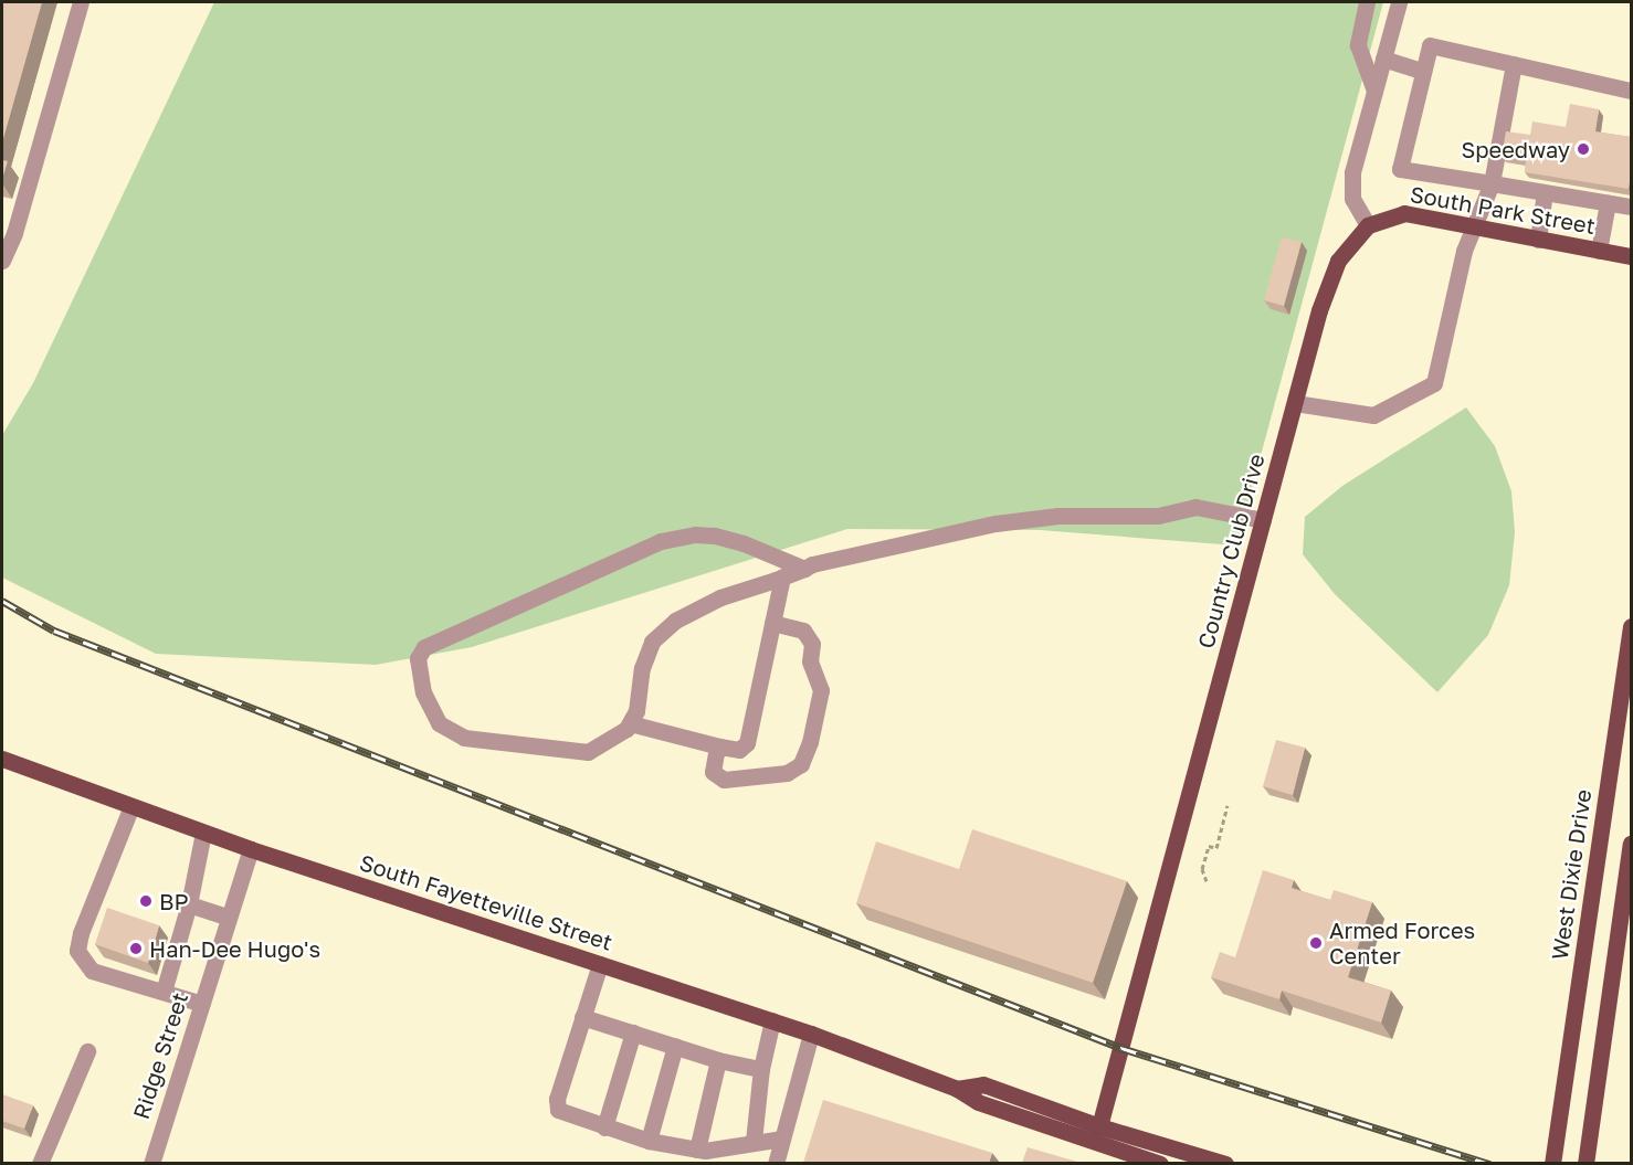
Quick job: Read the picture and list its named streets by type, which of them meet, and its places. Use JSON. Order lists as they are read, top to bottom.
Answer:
{
  "streets": {
    "main road": [
      "South Park Street",
      "Country Club Drive",
      "West Dixie Drive",
      "South Fayetteville Street"
    ],
    "street": ["Ridge Street"]
  },
  "crossings": [
    ["South Park Street", "Country Club Drive"],
    ["Country Club Drive", "South Fayetteville Street"],
    ["South Fayetteville Street", "Ridge Street"]
  ],
  "places": [
    "Speedway",
    "BP",
    "Armed Forces Center",
    "Han-Dee Hugo's"
  ]
}
